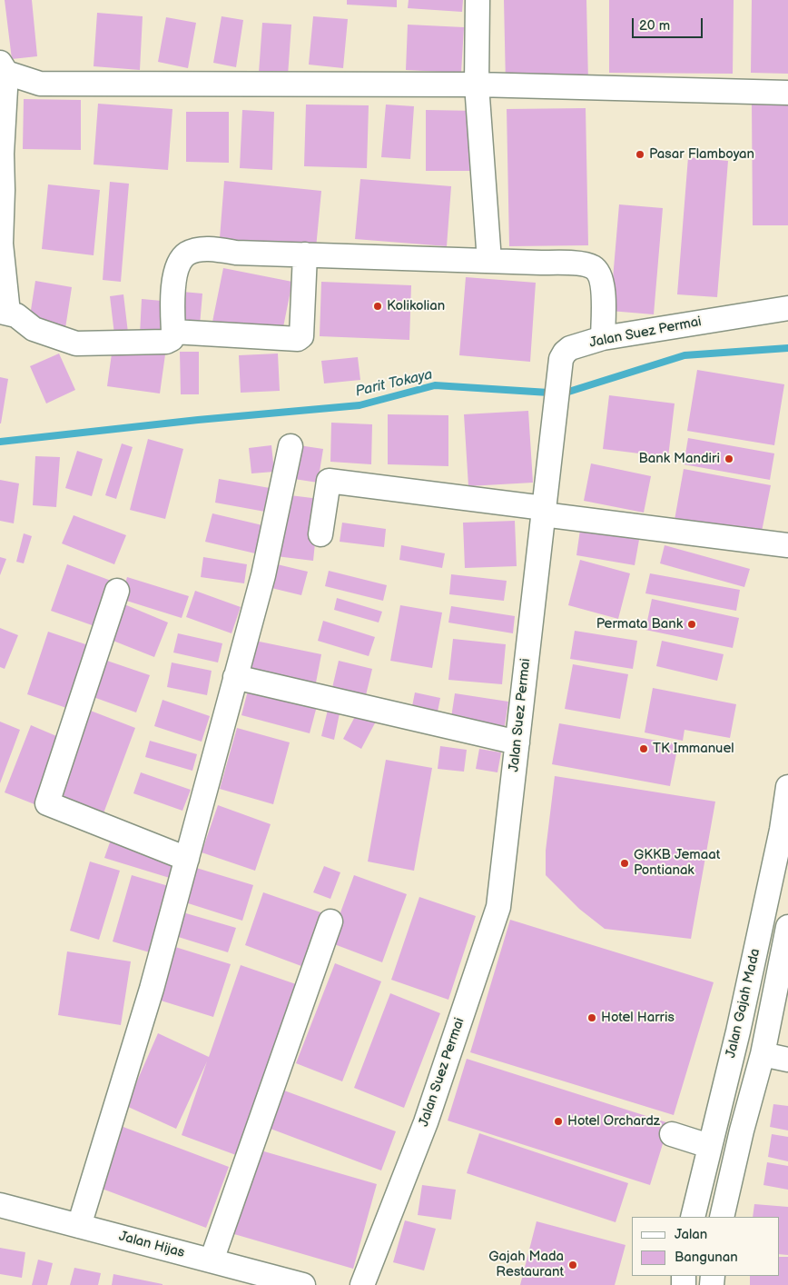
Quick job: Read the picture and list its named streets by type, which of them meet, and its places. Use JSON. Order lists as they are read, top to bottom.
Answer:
{
  "streets": {
    "street": ["Jalan Suez Permai", "Jalan Gajah Mada", "Jalan Hijas"]
  },
  "water": ["Parit Tokaya"],
  "places": [
    "Pasar Flamboyan",
    "Kolikolian",
    "Bank Mandiri",
    "Permata Bank",
    "TK Immanuel",
    "GKKB Jemaat Pontianak",
    "Hotel Harris",
    "Hotel Orchardz",
    "Gajah Mada Restaurant"
  ],
  "legend": ["Jalan", "Bangunan"],
  "scale_bar": "20 m"
}
